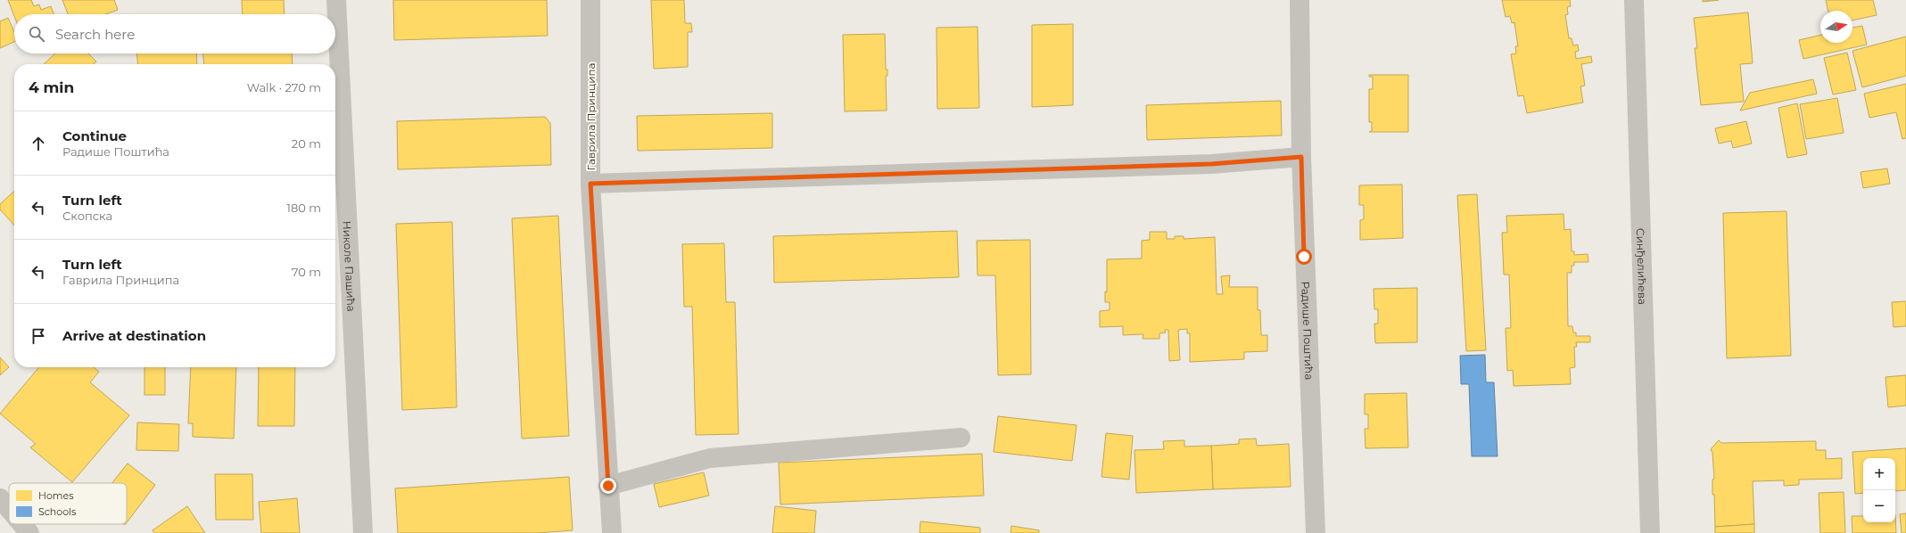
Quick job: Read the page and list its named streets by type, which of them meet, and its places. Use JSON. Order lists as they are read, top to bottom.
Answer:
{
  "streets": {
    "street": [
      "Гаврила Принципа",
      "Николе Пашића",
      "Синђелићева",
      "Радише Поштића"
    ]
  },
  "legend": ["Homes", "Schools"],
  "north": "right",
  "page": {
    "search": "Search here",
    "heading": ["4 min", "Walk · 270 m"],
    "list": [
      ["Continue", "Радише Поштића", "20 m"],
      ["Turn left", "Скопска", "180 m"],
      ["Turn left", "Гаврила Принципа", "70 m"],
      "Arrive at destination"
    ],
    "map_buttons": ["+", "−"]
  }
}
